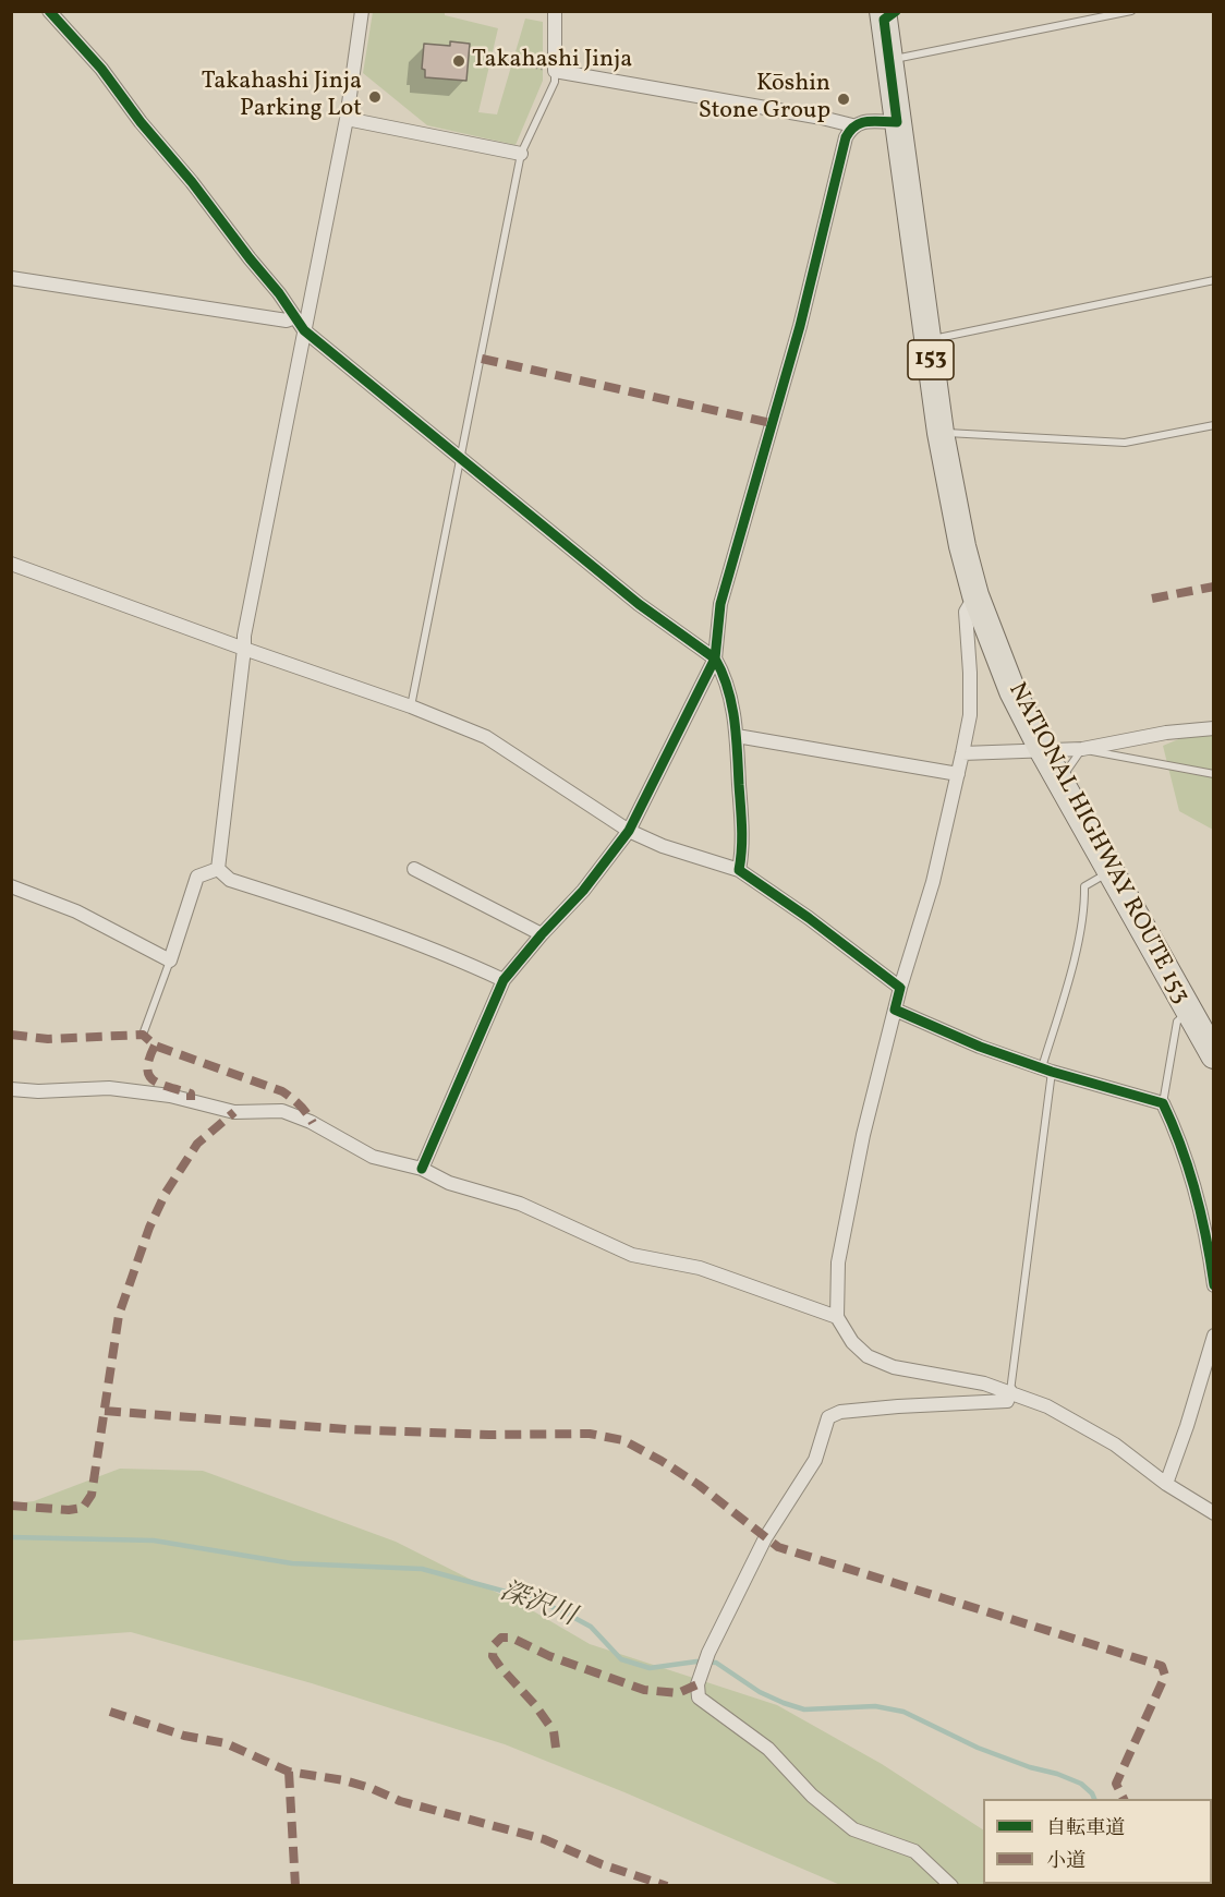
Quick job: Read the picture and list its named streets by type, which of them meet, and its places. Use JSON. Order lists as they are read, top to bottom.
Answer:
{
  "streets": {
    "highway": ["153", "NATIONAL HIGHWAY ROUTE 153"]
  },
  "water": ["深沢川"],
  "places": ["Takahashi Jinja", "Takahashi Jinja Parking Lot", "Kōshin Stone Group"],
  "legend": ["自転車道", "小道"]
}
